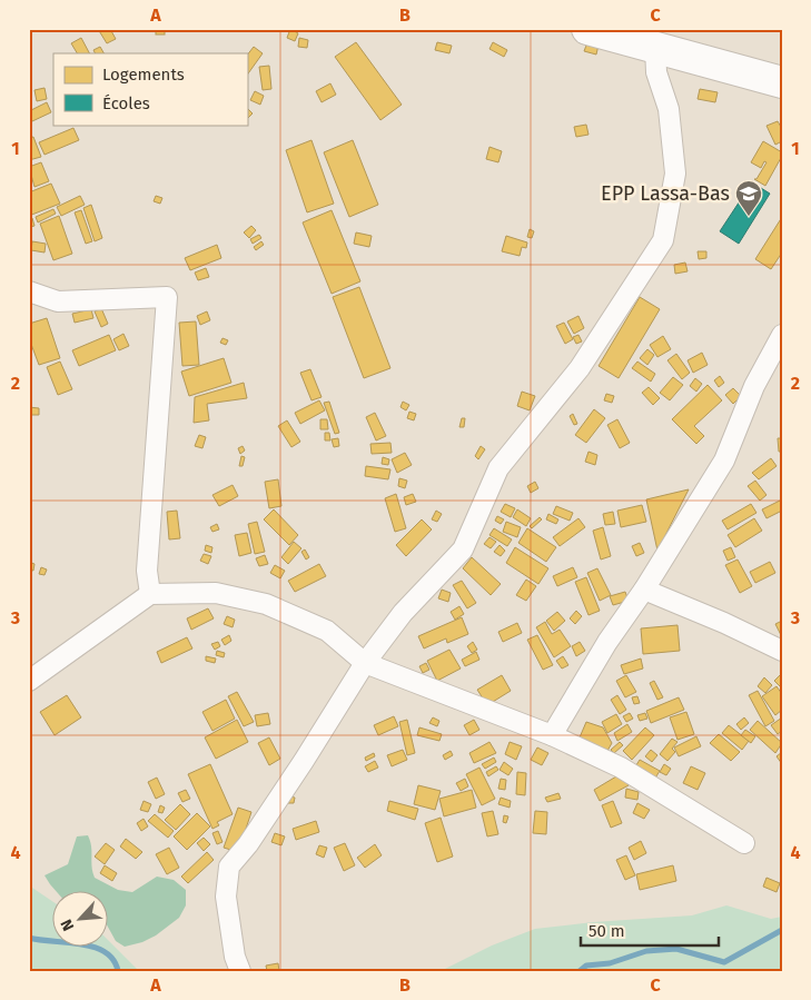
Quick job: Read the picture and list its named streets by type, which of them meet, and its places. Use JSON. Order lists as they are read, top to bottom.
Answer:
{
  "places": {
    "school or university": ["EPP Lassa-Bas"]
  },
  "legend": ["Logements", "Écoles"],
  "scale_bar": "50 m",
  "north": "bottom left",
  "grid": {
    "columns": ["A", "B", "C"],
    "rows": [
      "1",
      "2",
      "3",
      "4"
    ]
  }
}
